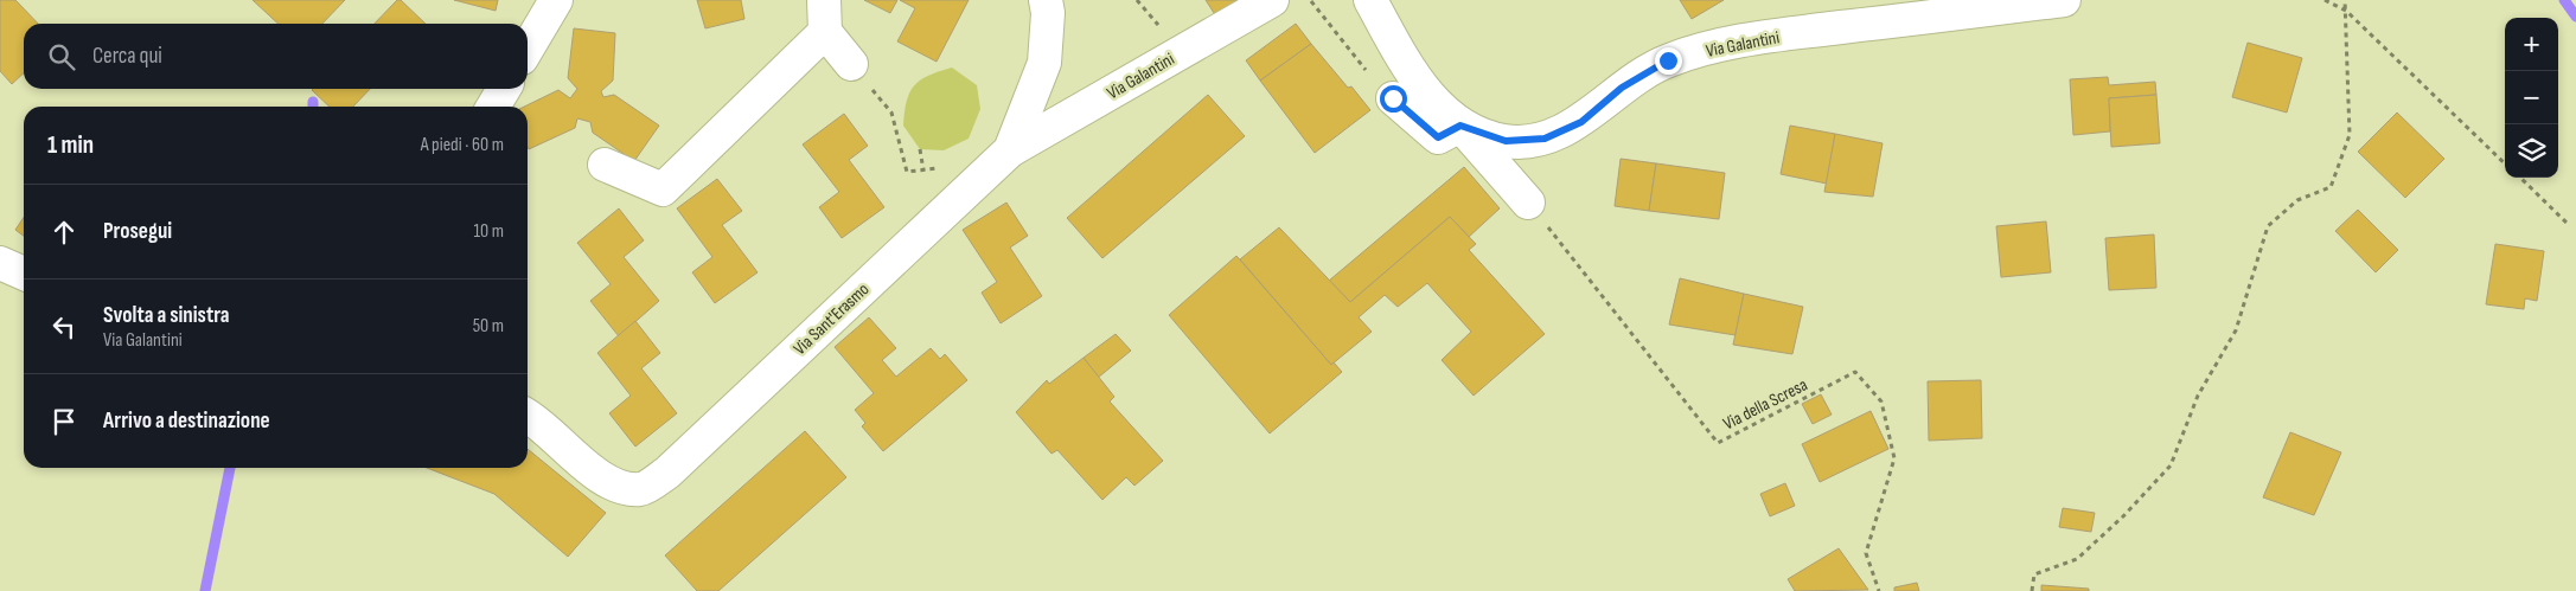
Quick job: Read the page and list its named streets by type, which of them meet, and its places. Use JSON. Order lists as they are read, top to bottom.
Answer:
{
  "streets": {
    "street": ["Via Galantini", "Via Sant'Erasmo"],
    "path": ["Via della Scresa"]
  },
  "crossings": [
    ["Via Galantini", "Via Sant'Erasmo"]
  ],
  "page": {
    "map_buttons": ["+", "−"],
    "search": "Cerca qui",
    "heading": ["1 min", "A piedi · 60 m"],
    "list": [
      ["Prosegui", "10 m"],
      ["Svolta a sinistra", "Via Galantini", "50 m"],
      "Arrivo a destinazione"
    ]
  }
}
